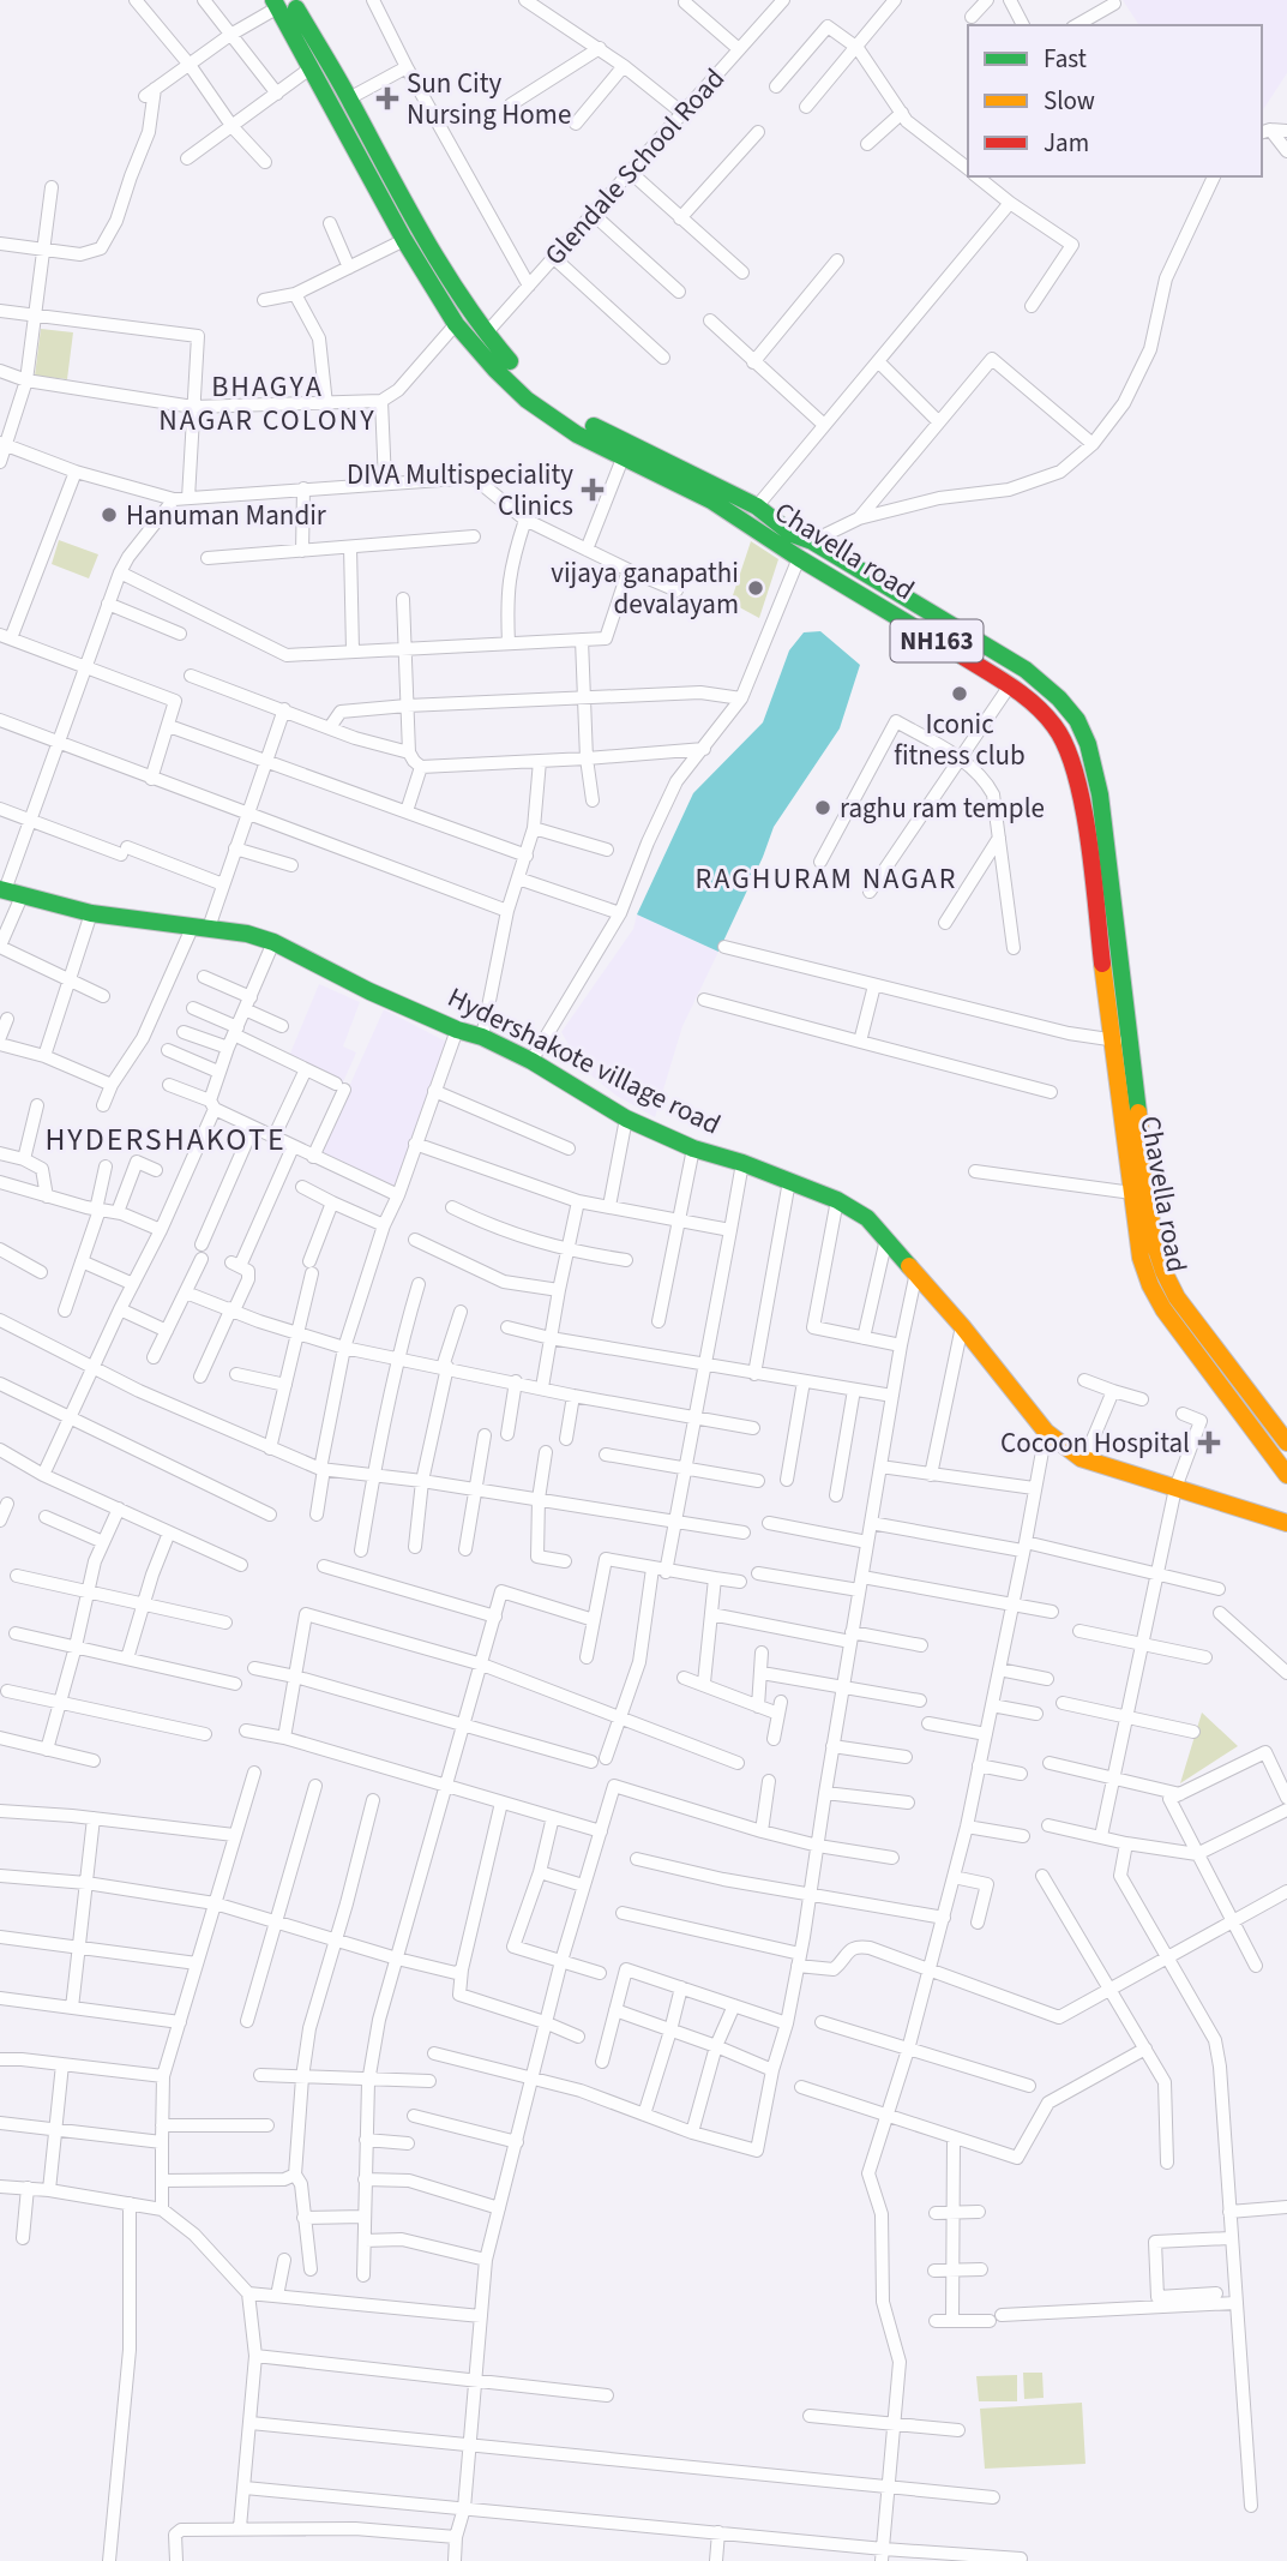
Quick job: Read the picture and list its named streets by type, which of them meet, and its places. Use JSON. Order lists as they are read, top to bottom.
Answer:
{
  "streets": {
    "main road": ["Chavella road", "NH163", "Hydershakote village road"],
    "street": ["Glendale School Road"]
  },
  "crossings": [
    ["Glendale School Road", "Chavella road"]
  ],
  "districts": ["BHAGYA NAGAR COLONY", "RAGHURAM NAGAR", "HYDERSHAKOTE"],
  "places": {
    "health": ["Sun City Nursing Home", "DIVA Multispeciality Clinics", "Cocoon Hospital"],
    "other": [
      "Hanuman Mandir",
      "vijaya ganapathi devalayam",
      "Iconic fitness club",
      "raghu ram temple"
    ]
  },
  "legend": ["Fast", "Slow", "Jam"]
}
